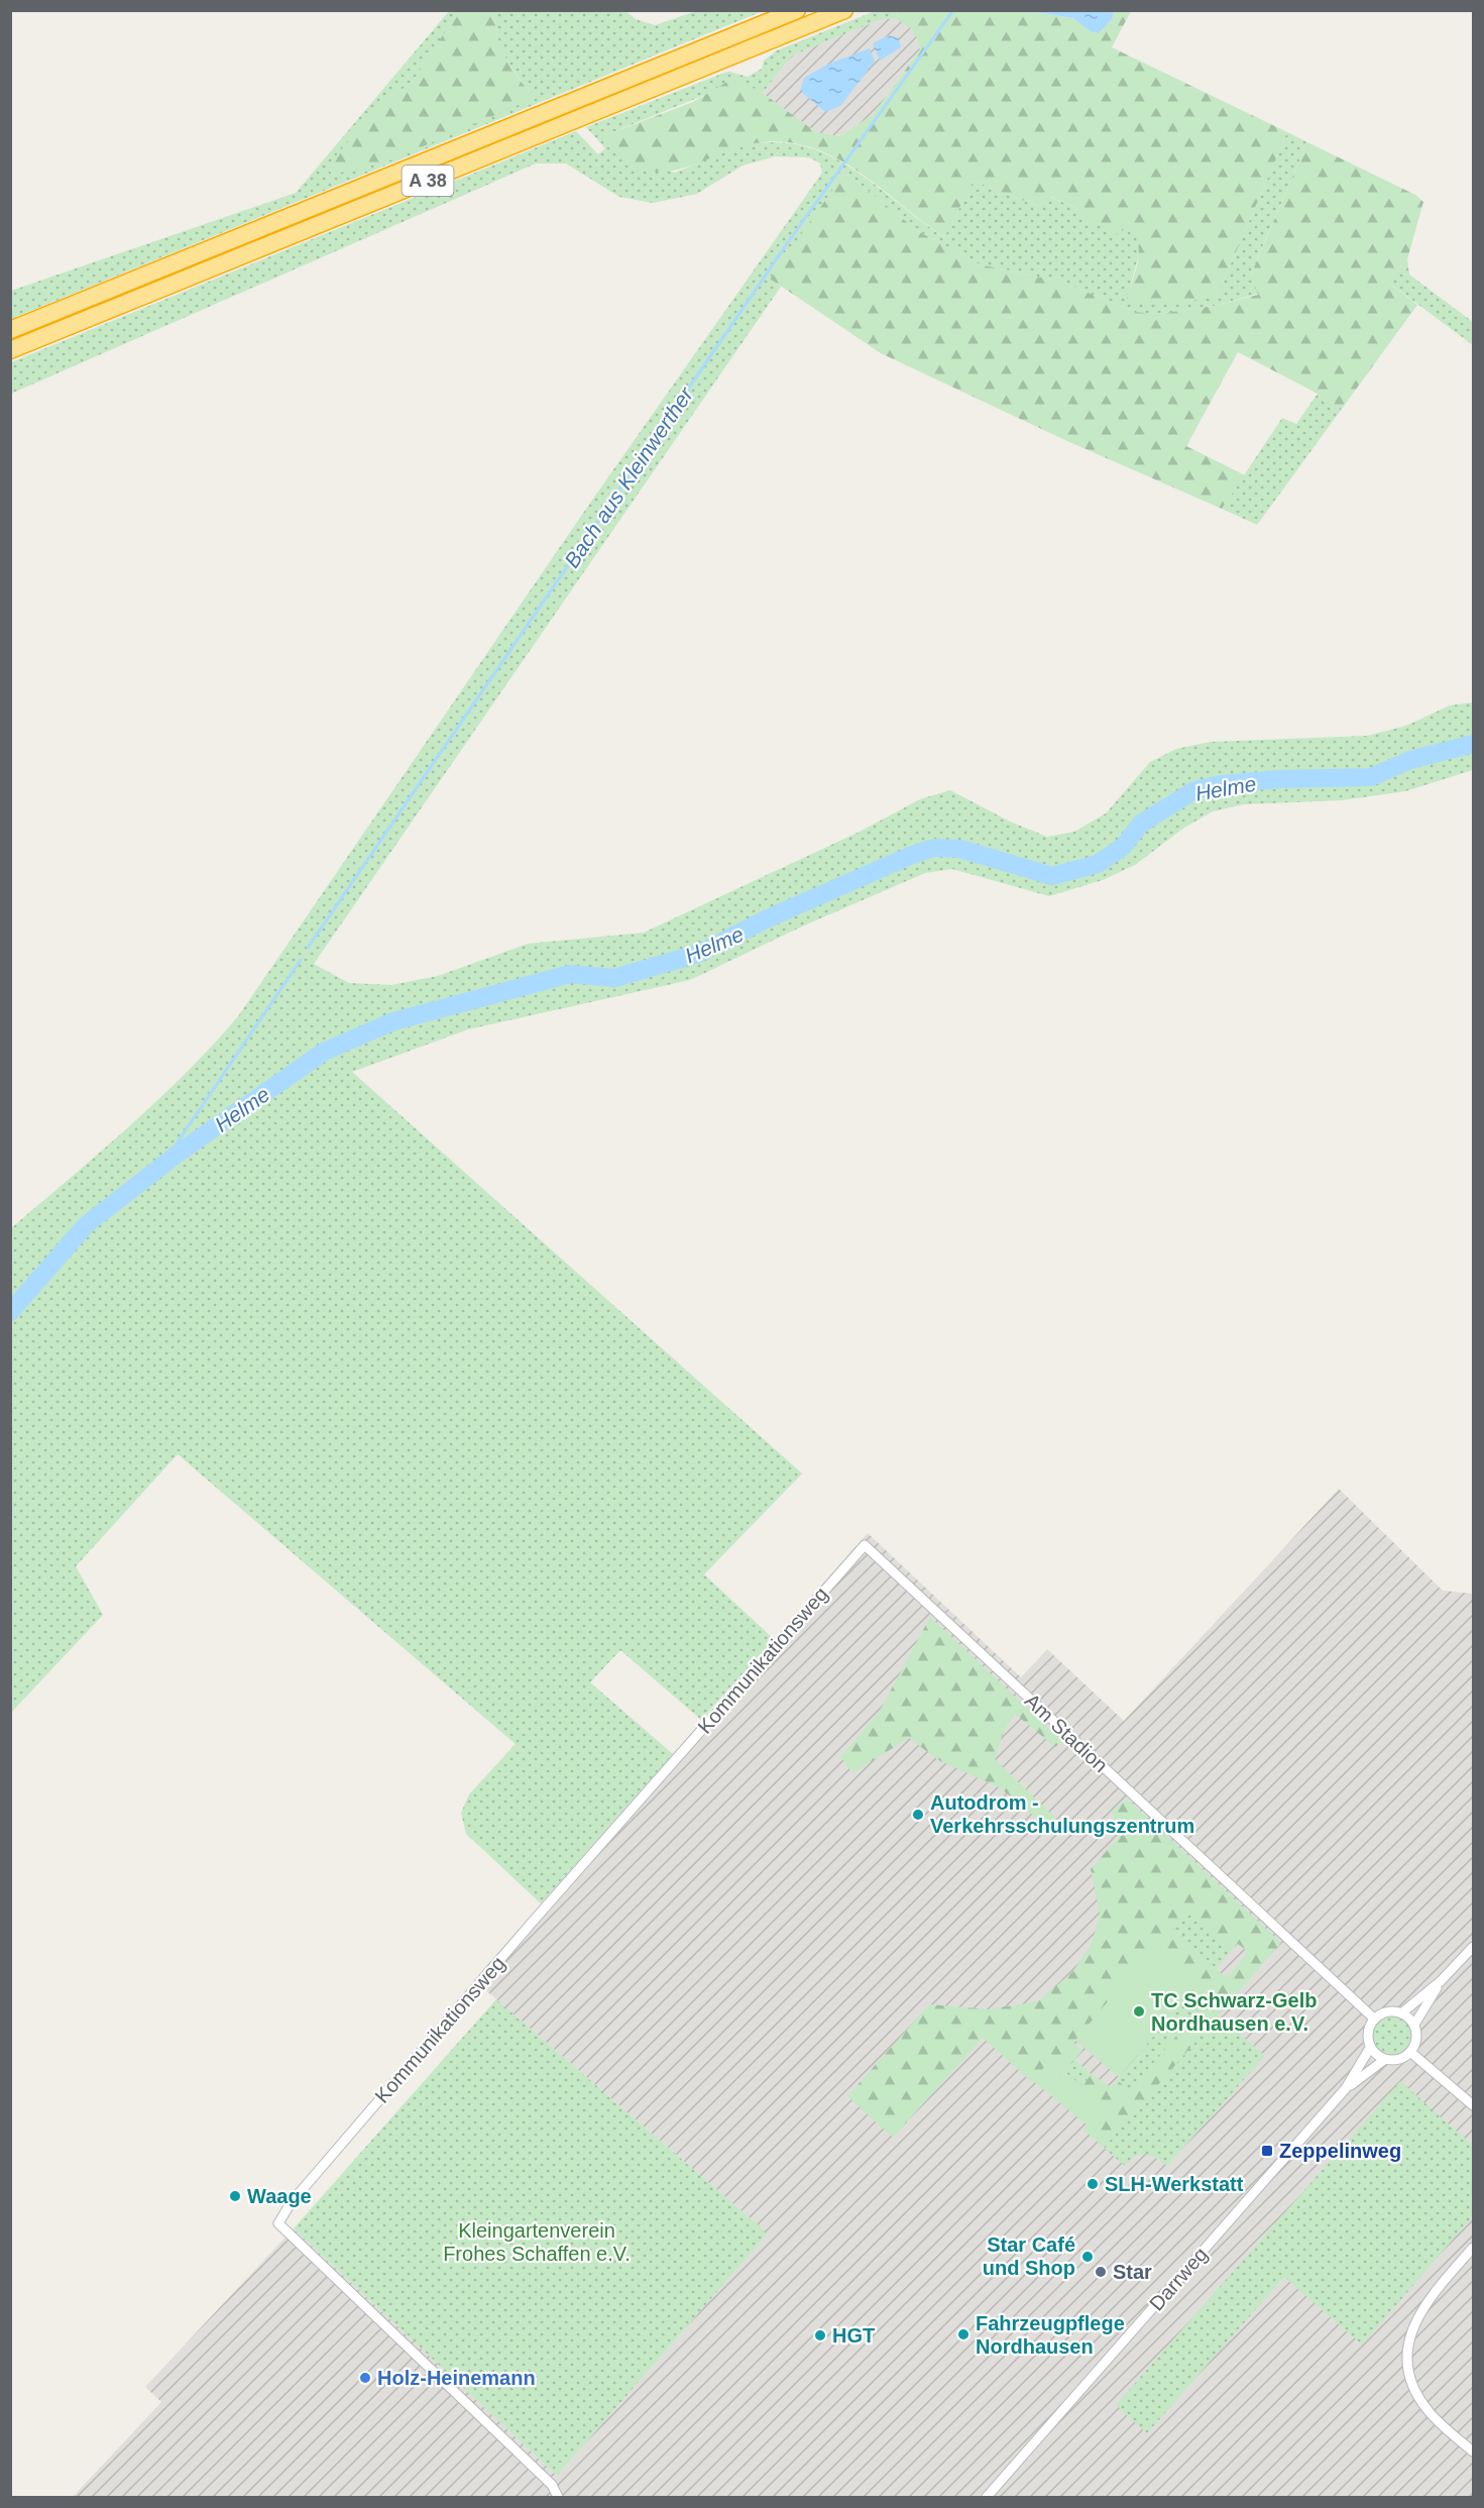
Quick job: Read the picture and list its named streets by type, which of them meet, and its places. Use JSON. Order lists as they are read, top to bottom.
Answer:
{
  "streets": {
    "highway": ["A 38"],
    "street": ["Kommunikationsweg", "Am Stadion", "Darrweg"]
  },
  "crossings": [
    ["Kommunikationsweg", "Am Stadion"],
    ["Am Stadion", "Darrweg"]
  ],
  "water": ["Bach aus Kleinwerther", "Helme"],
  "parks": ["Kleingartenverein Frohes Schaffen e.V."],
  "places": {
    "other": [
      "Autodrom - Verkehrsschulungszentrum",
      "TC Schwarz-Gelb Nordhausen e.V.",
      "SLH-Werkstatt",
      "Waage",
      "Star Café und Shop",
      "Star",
      "Fahrzeugpflege Nordhausen",
      "HGT",
      "Holz-Heinemann"
    ],
    "transit": ["Zeppelinweg"]
  }
}
